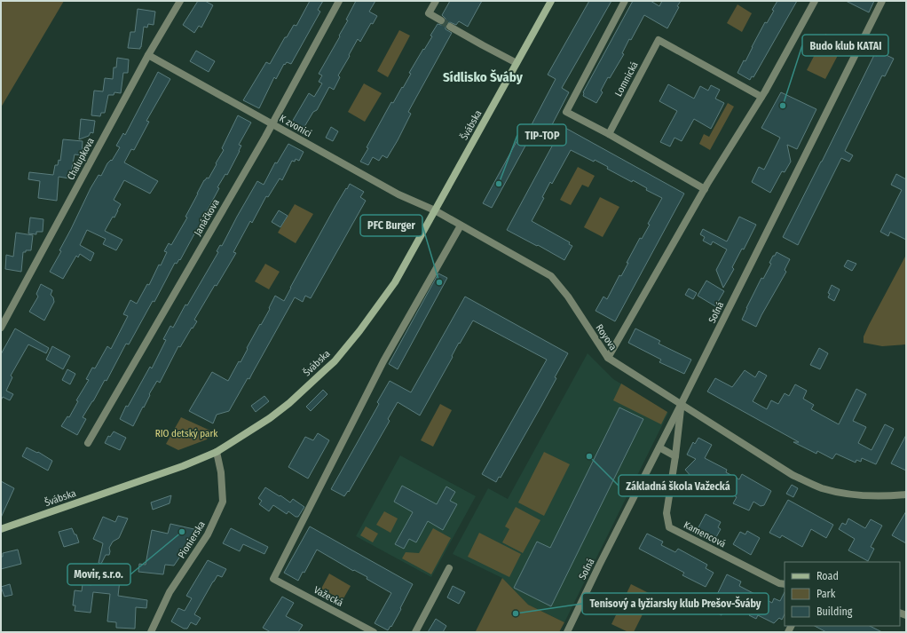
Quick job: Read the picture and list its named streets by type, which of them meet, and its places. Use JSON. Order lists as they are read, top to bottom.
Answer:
{
  "streets": {
    "street": [
      "Lomnická",
      "Švábska",
      "K zvonici",
      "Chalupkova",
      "Janáčkova",
      "Soľná",
      "Royova",
      "Kamencová",
      "Pionierska",
      "Važecká"
    ]
  },
  "crossings": [
    ["Švábska", "K zvonici"],
    ["Švábska", "Royova"],
    ["Švábska", "Pionierska"],
    ["K zvonici", "Chalupkova"],
    ["K zvonici", "Janáčkova"],
    ["K zvonici", "Royova"],
    ["Soľná", "Royova"],
    ["Soľná", "Kamencová"],
    ["Royova", "Kamencová"],
    ["Royova", "Važecká"]
  ],
  "districts": ["Sídlisko Šváby"],
  "parks": ["RIO detský park"],
  "places": [
    "Budo klub KATAI",
    "TIP-TOP",
    "PFC Burger",
    "Základná škola Važecká",
    "Movir, s.r.o.",
    "Tenisový a lyžiarsky klub Prešov-Šváby"
  ],
  "legend": ["Road", "Park", "Building"]
}
